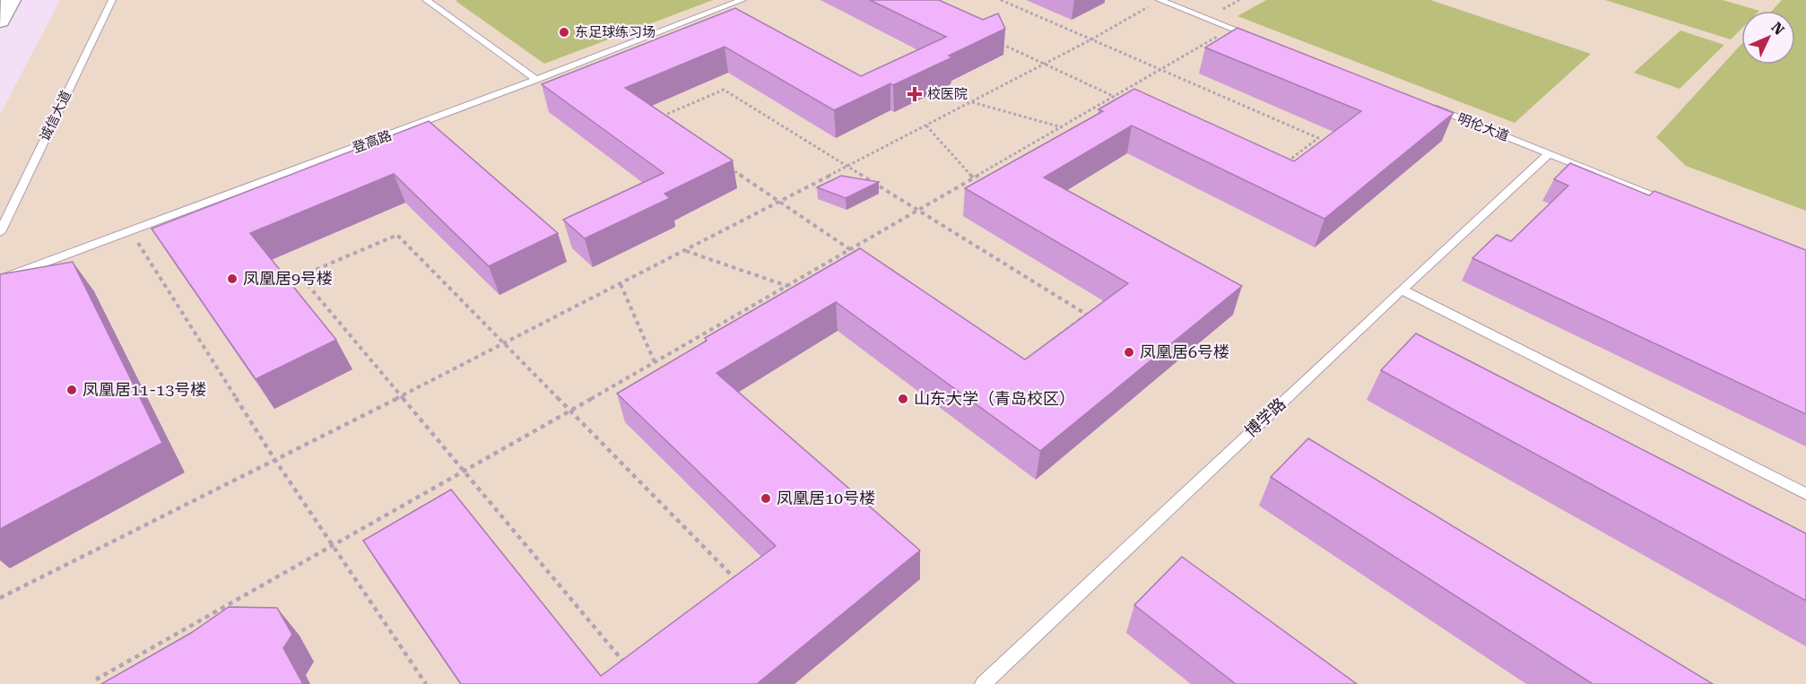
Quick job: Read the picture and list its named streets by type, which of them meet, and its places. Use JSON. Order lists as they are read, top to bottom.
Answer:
{
  "streets": {
    "lane": [
      "诚信大道",
      "明伦大道",
      "登高路",
      "博学路"
    ]
  },
  "crossings": [
    ["明伦大道", "博学路"]
  ],
  "places": {
    "other": [
      "东足球练习场",
      "凤凰居9号楼",
      "凤凰居6号楼",
      "凤凰居11-13号楼",
      "山东大学（青岛校区）",
      "凤凰居10号楼"
    ],
    "health": ["校医院"]
  },
  "north": "top right"
}
